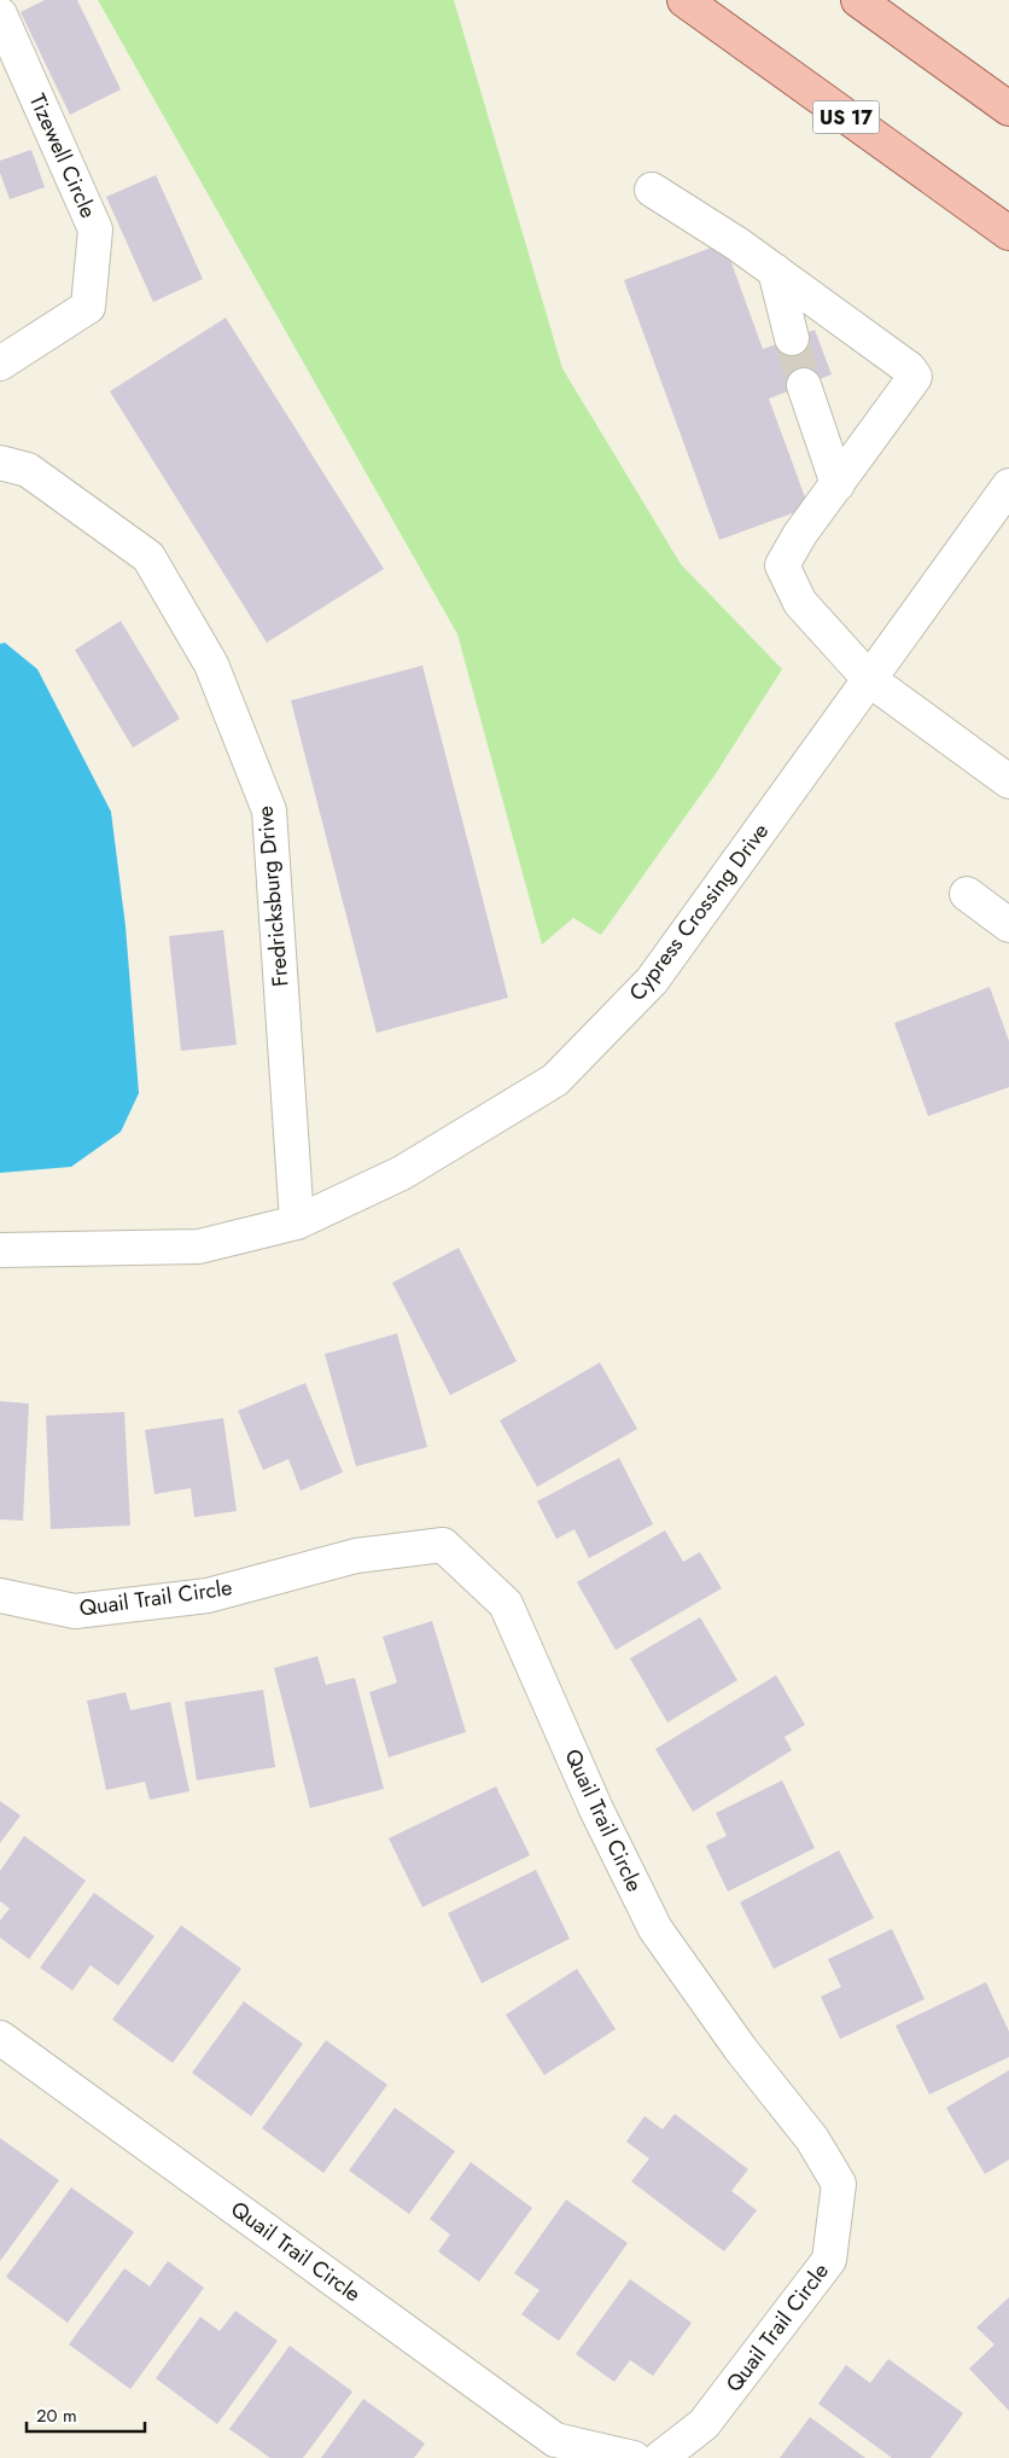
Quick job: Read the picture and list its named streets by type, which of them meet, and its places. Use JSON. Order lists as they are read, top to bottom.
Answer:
{
  "streets": {
    "main road": ["US 17"],
    "street": [
      "Tizewell Circle",
      "Fredricksburg Drive",
      "Cypress Crossing Drive",
      "Quail Trail Circle"
    ]
  },
  "crossings": [
    ["Fredricksburg Drive", "Cypress Crossing Drive"]
  ],
  "scale_bar": "20 m"
}
